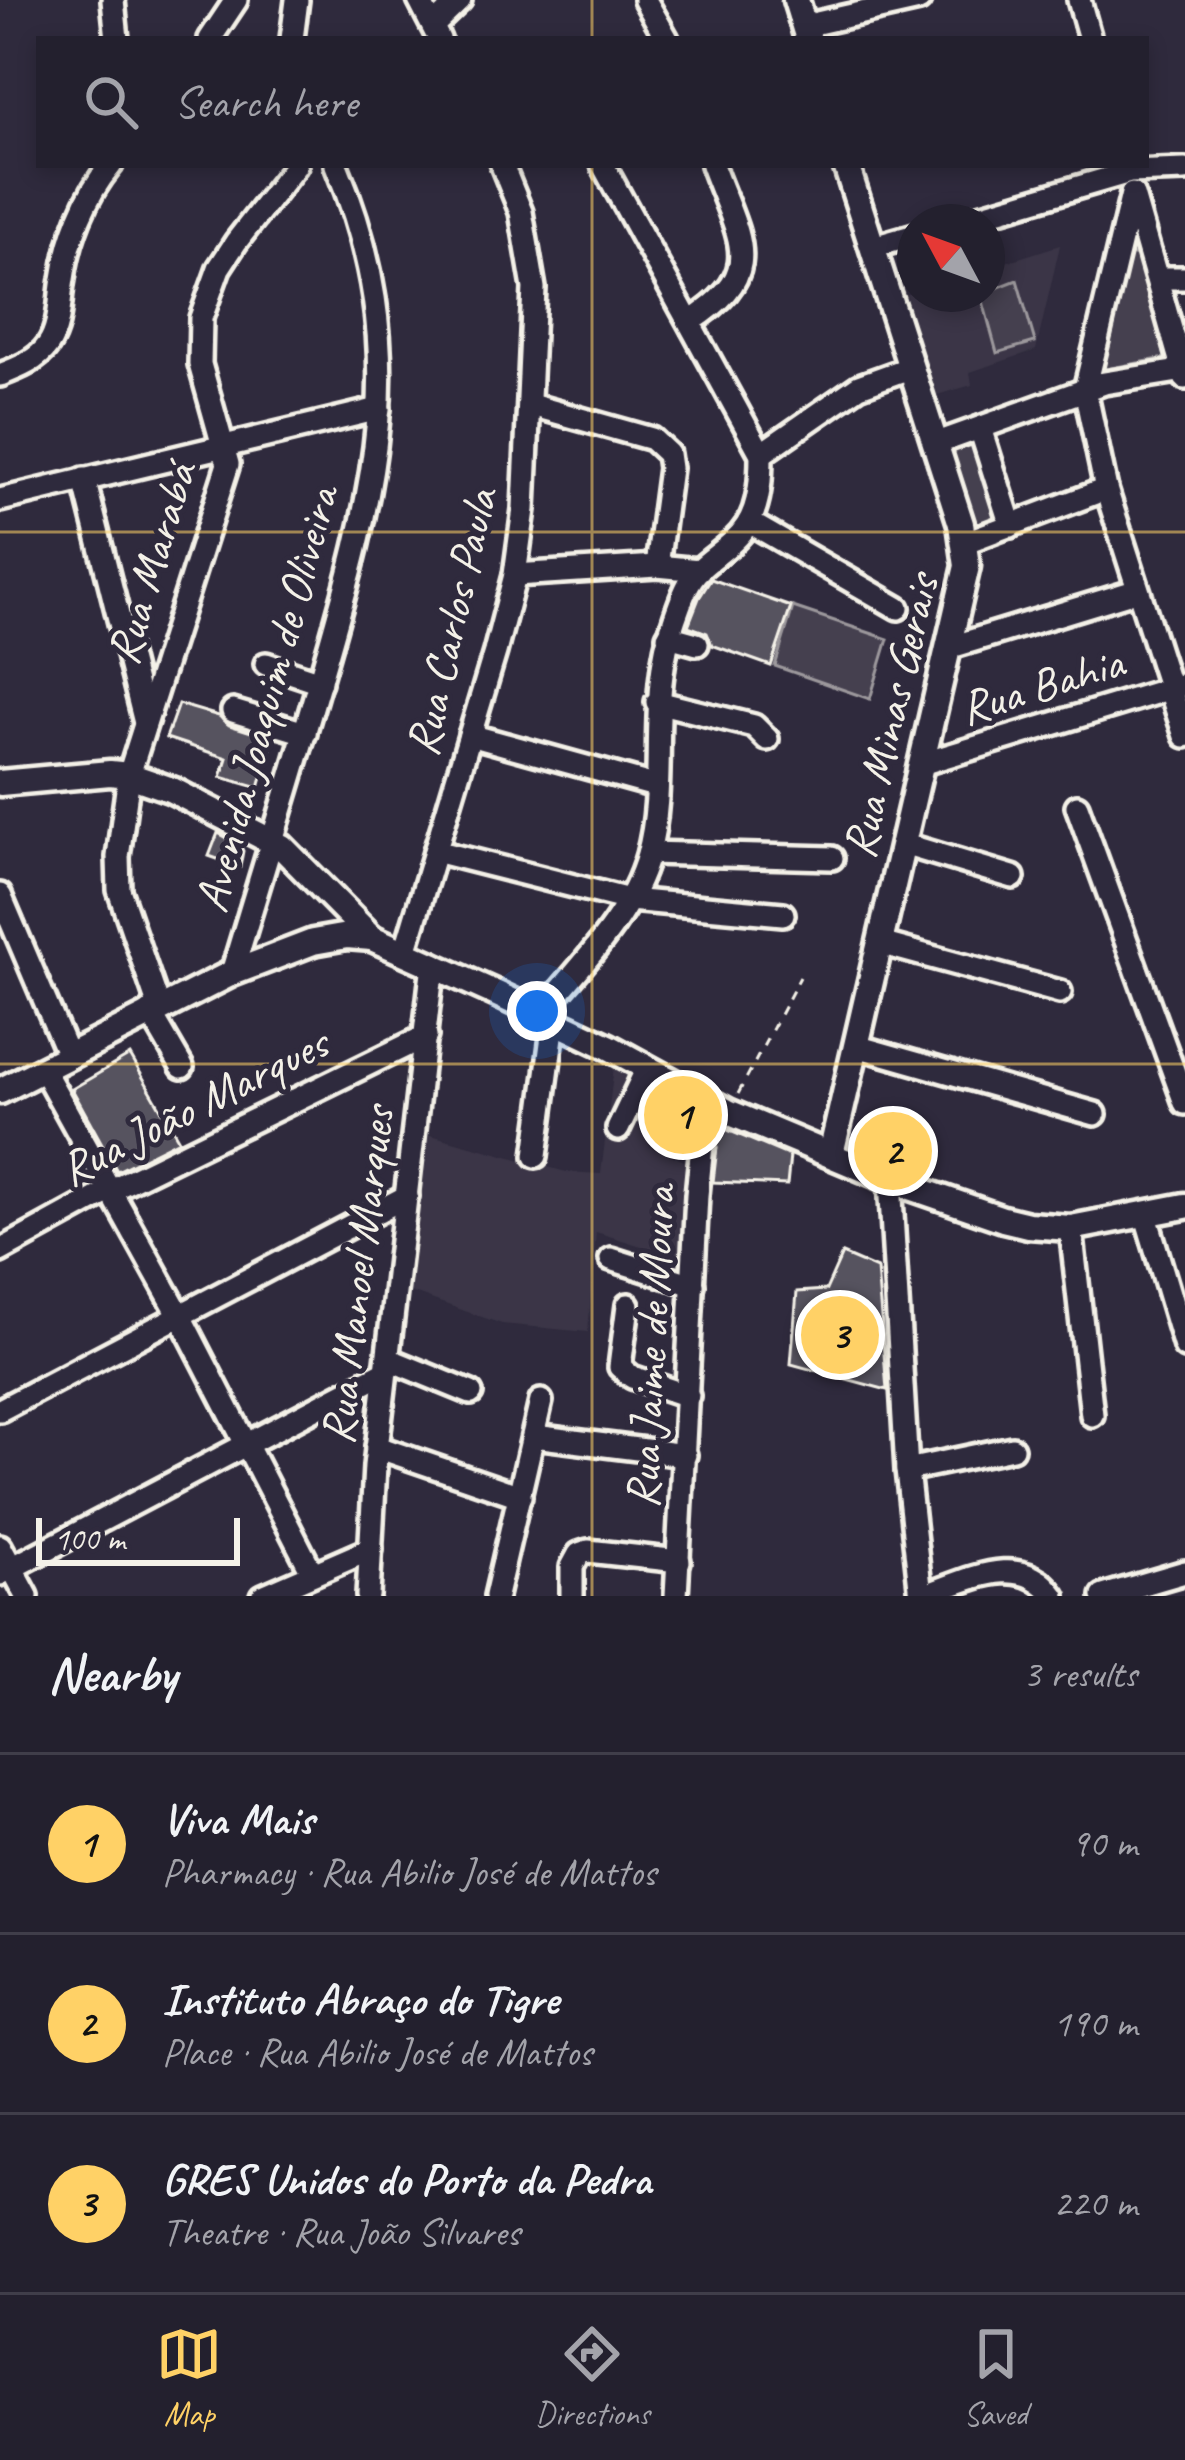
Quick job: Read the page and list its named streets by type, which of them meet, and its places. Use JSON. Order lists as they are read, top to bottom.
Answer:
{
  "streets": {
    "main road": ["Rua Minas Gerais"],
    "street": [
      "Rua Marabá",
      "Rua Carlos Paula",
      "Rua Bahia",
      "Avenida Joaquim de Oliveira",
      "Rua João Marques",
      "Rua Manoel Marques",
      "Rua Jaime de Moura"
    ]
  },
  "crossings": [
    ["Rua Bahia", "Rua Minas Gerais"],
    ["Rua João Marques", "Rua Manoel Marques"]
  ],
  "scale_bar": "100 m",
  "north": "top left",
  "page": {
    "search": "Search here",
    "pins": ["1", "2", "3"],
    "scale": "100 m",
    "heading": ["Nearby", "3 results"],
    "list": [
      {
        "mark": "1",
        "name": "Viva Mais",
        "note": "Pharmacy · Rua Abilio José de Mattos",
        "value": "90 m"
      },
      {
        "mark": "2",
        "name": "Instituto Abraço do Tigre",
        "note": "Place · Rua Abilio José de Mattos",
        "value": "190 m"
      },
      {
        "mark": "3",
        "name": "GRES Unidos do Porto da Pedra",
        "note": "Theatre · Rua João Silvares",
        "value": "220 m"
      }
    ],
    "nav": ["Map", "Directions", "Saved"]
  }
}
